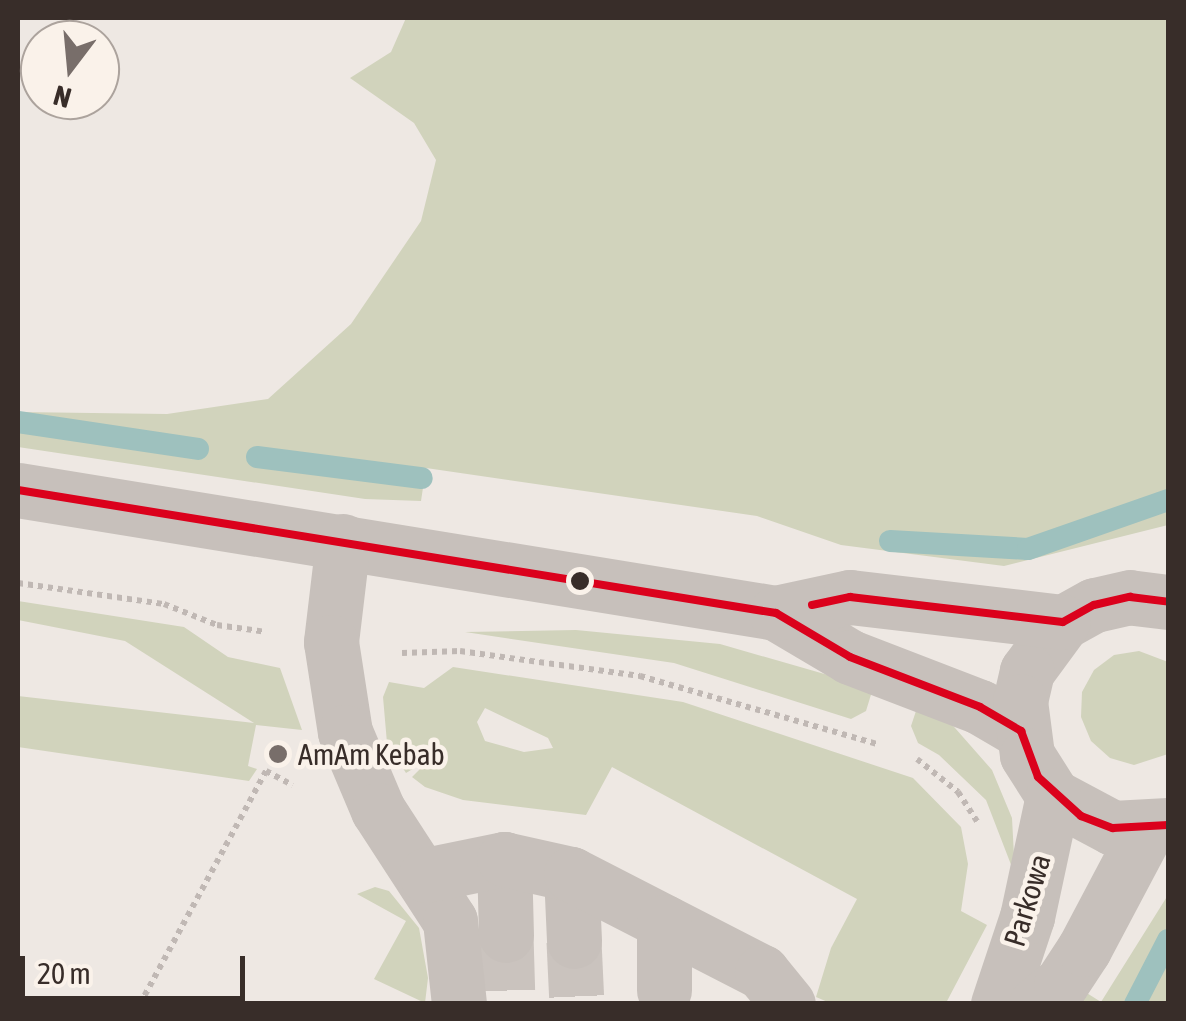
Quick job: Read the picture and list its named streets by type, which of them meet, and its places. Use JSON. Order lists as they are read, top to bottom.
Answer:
{
  "streets": {
    "street": ["Parkowa"]
  },
  "places": ["AmAm Kebab"],
  "scale_bar": "20 m",
  "north": "bottom"
}
